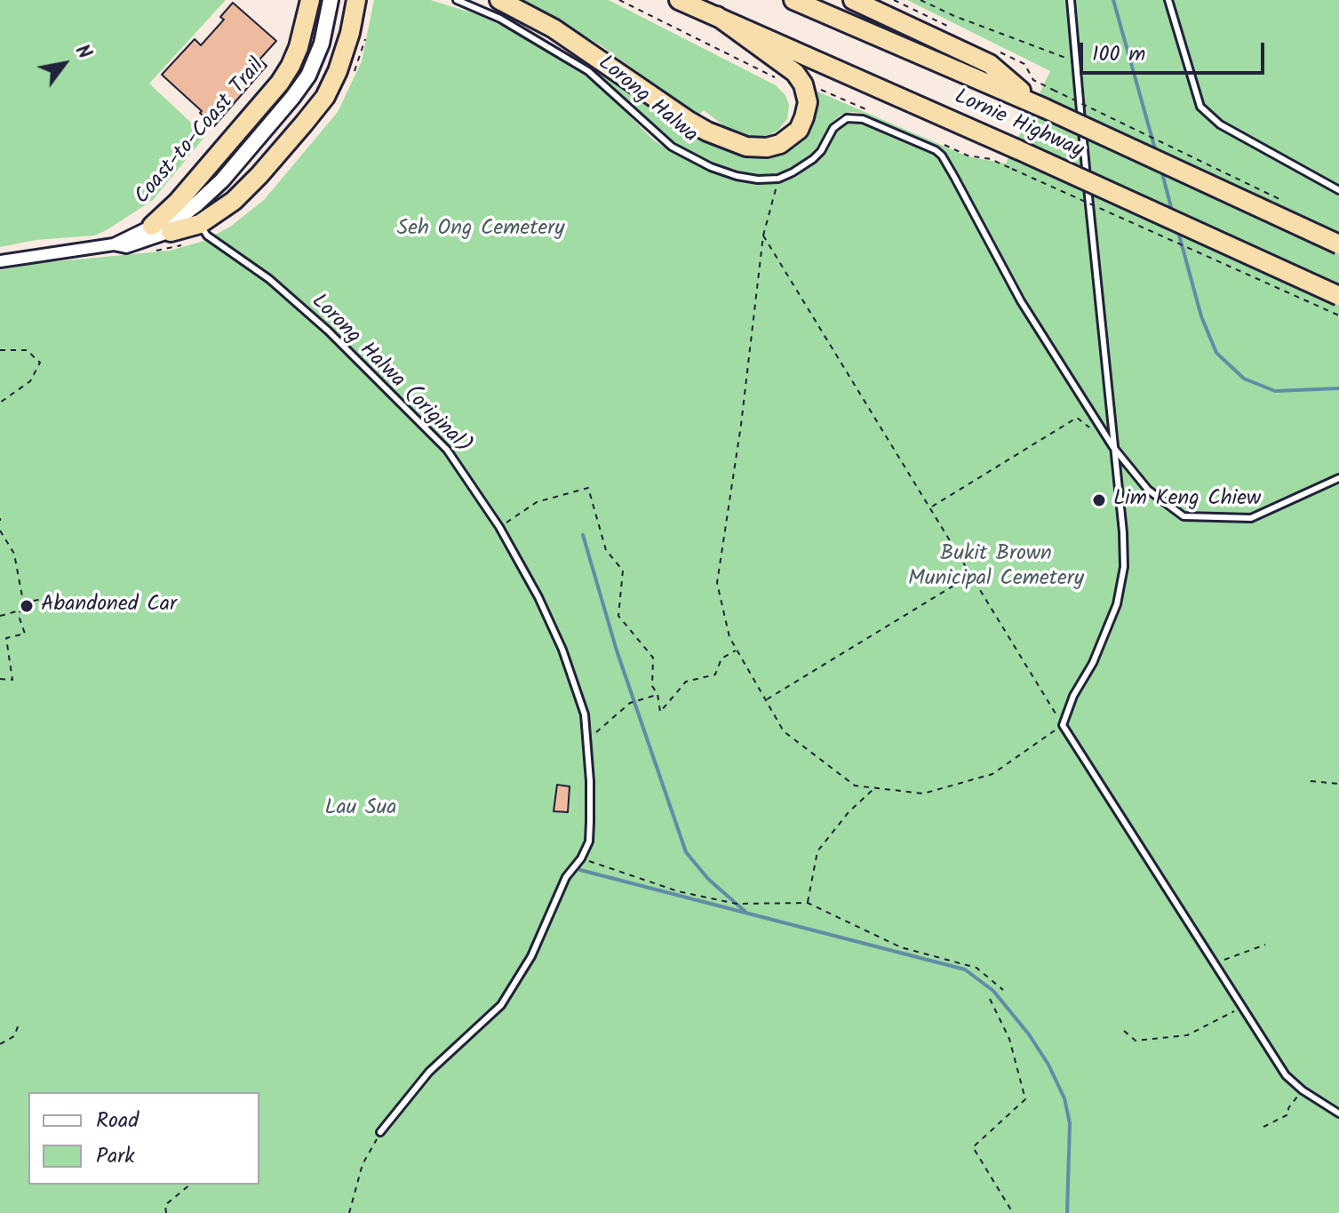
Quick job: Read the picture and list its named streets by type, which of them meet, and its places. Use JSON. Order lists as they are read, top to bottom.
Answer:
{
  "streets": {
    "highway": ["Lornie Highway"],
    "lane": ["Lorong Halwa", "Lorong Halwa (original)"]
  },
  "parks": ["Seh Ong Cemetery", "Bukit Brown Municipal Cemetery", "Lau Sua"],
  "places": ["Lim Keng Chiew", "Abandoned Car"],
  "legend": ["Road", "Park"],
  "scale_bar": "100 m",
  "north": "top right"
}
